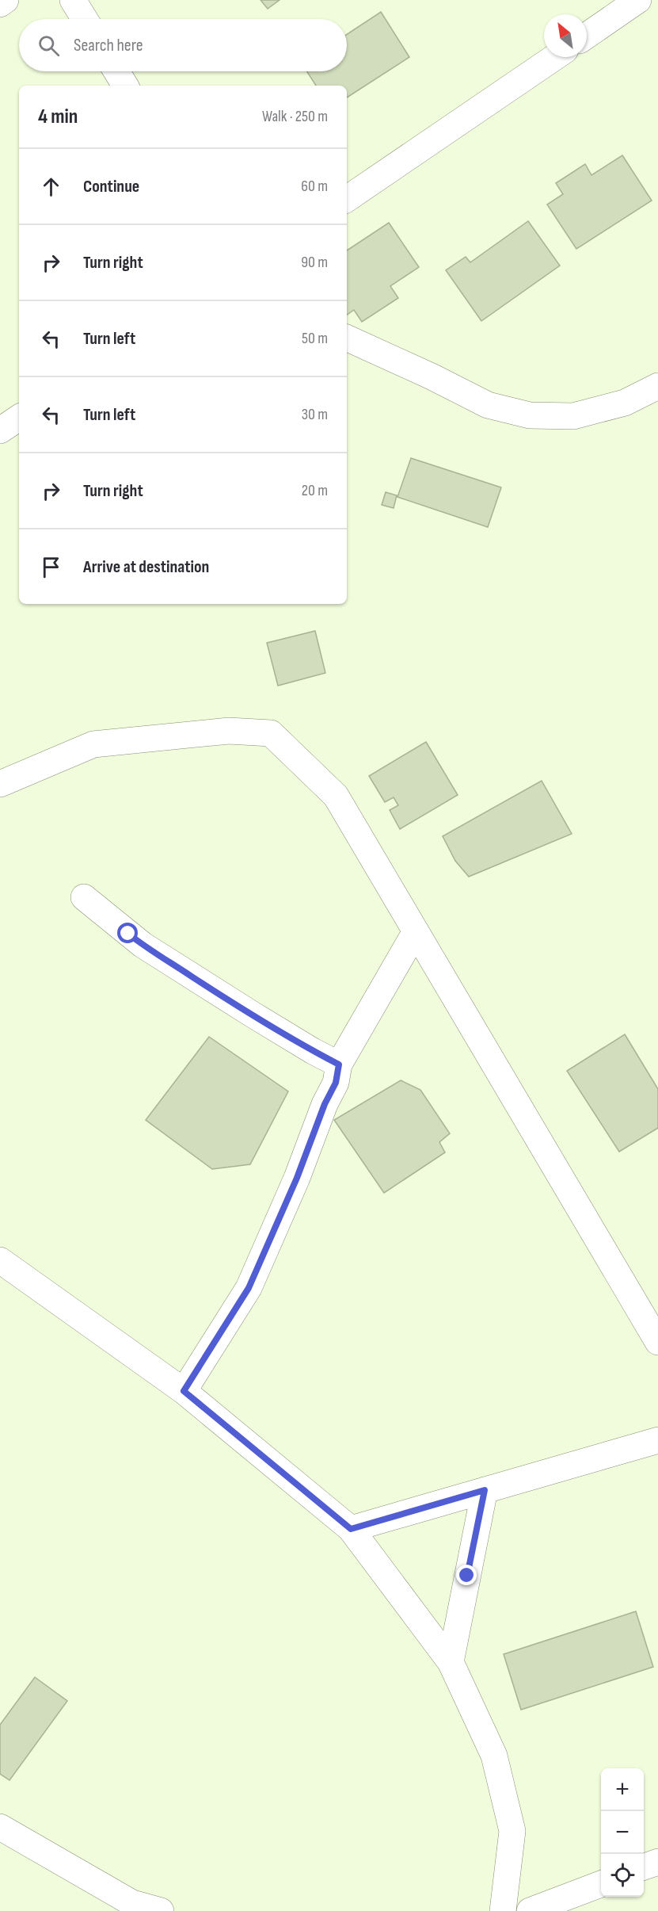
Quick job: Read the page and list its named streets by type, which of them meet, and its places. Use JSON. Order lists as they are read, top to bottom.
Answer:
{
  "north": "top left",
  "page": {
    "search": "Search here",
    "heading": ["4 min", "Walk · 250 m"],
    "list": [
      ["Continue", "60 m"],
      ["Turn right", "90 m"],
      ["Turn left", "50 m"],
      ["Turn left", "30 m"],
      ["Turn right", "20 m"],
      "Arrive at destination"
    ],
    "map_buttons": ["+", "−"]
  }
}
